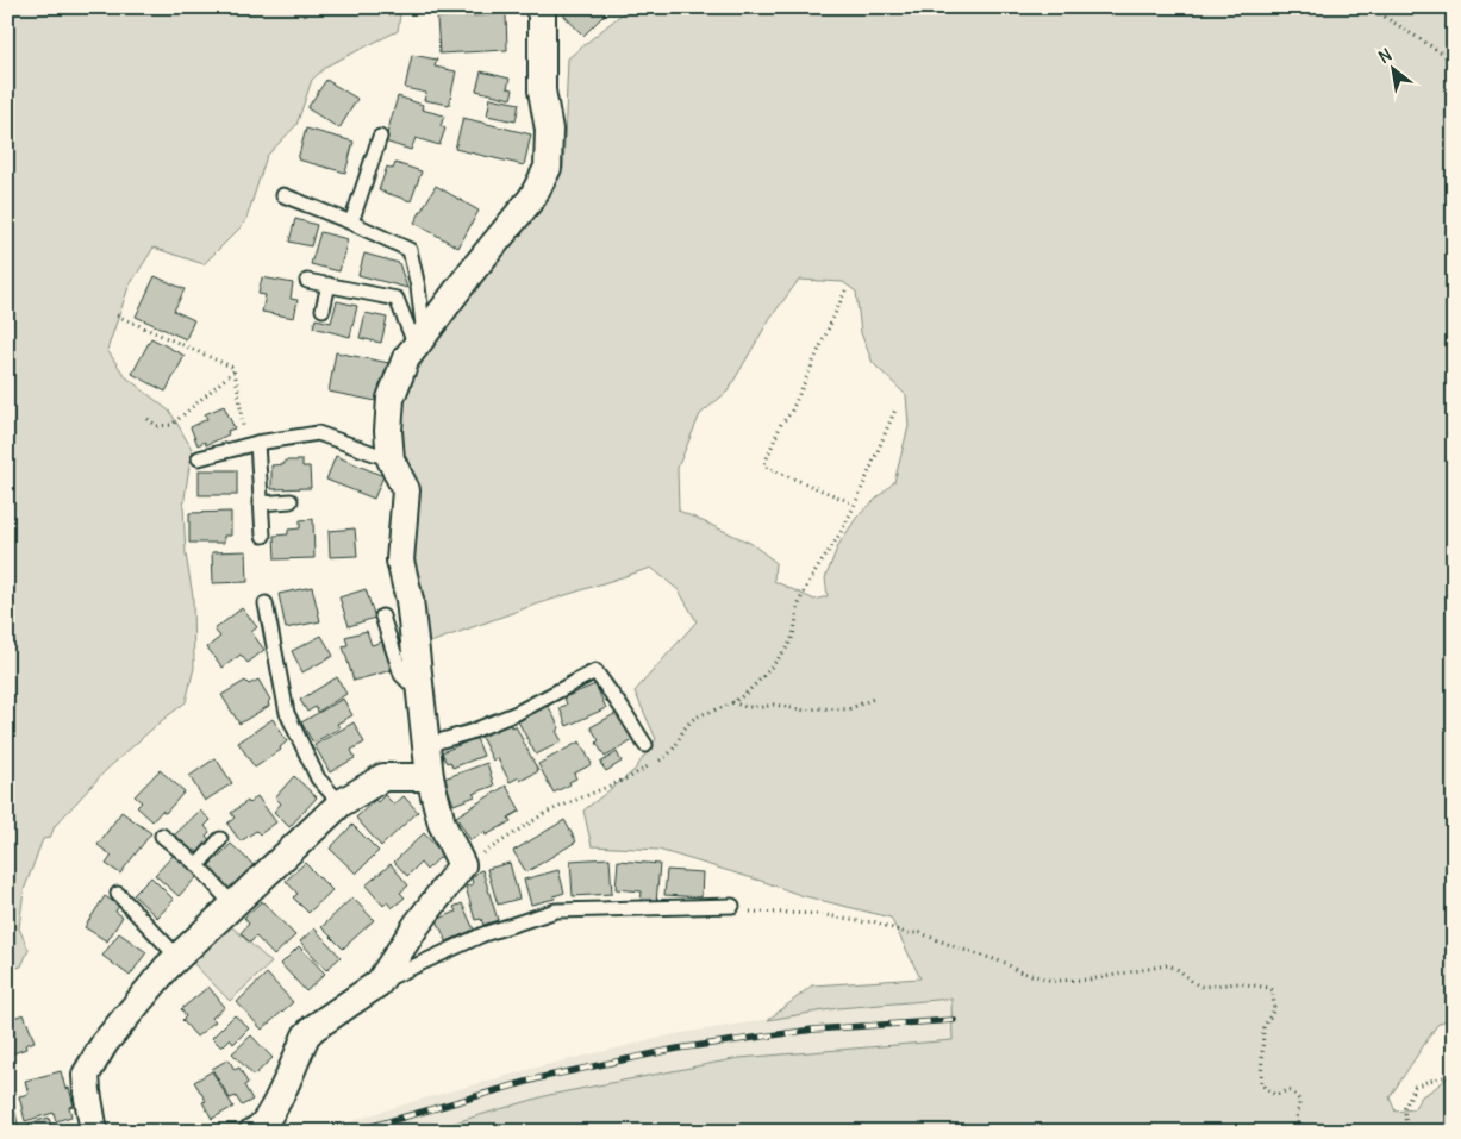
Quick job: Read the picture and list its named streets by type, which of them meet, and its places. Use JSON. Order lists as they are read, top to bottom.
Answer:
{
  "north": "top left"
}
